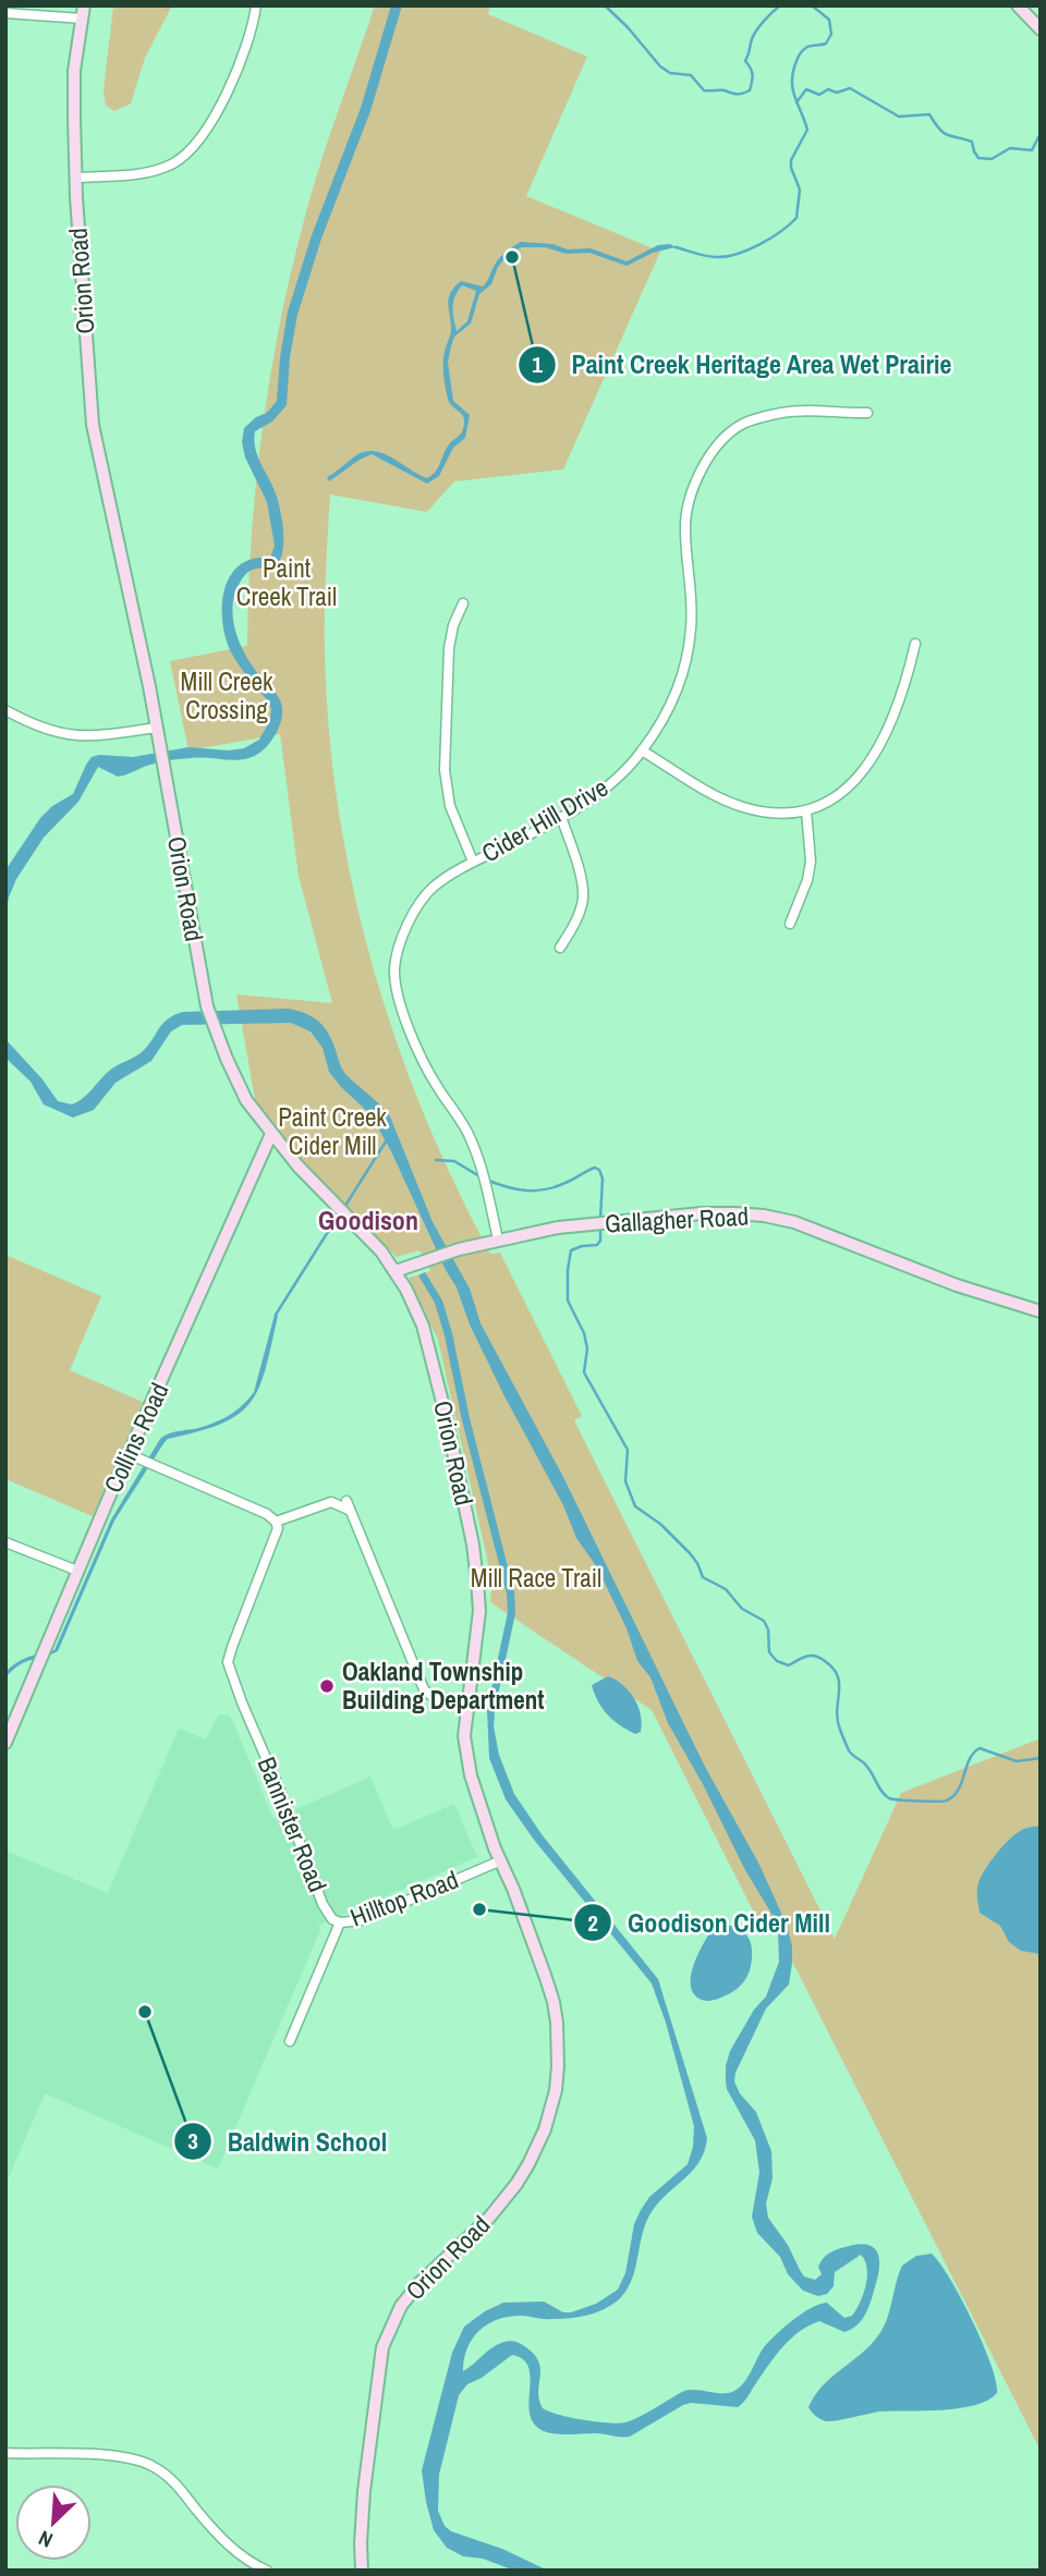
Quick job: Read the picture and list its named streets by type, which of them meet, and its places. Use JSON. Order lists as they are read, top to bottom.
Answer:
{
  "streets": {
    "street": [
      "Orion Road",
      "Cider Hill Drive",
      "Gallagher Road",
      "Collins Road",
      "Bannister Road",
      "Hilltop Road"
    ]
  },
  "crossings": [
    ["Orion Road", "Gallagher Road"],
    ["Orion Road", "Collins Road"],
    ["Orion Road", "Hilltop Road"],
    ["Cider Hill Drive", "Gallagher Road"],
    ["Bannister Road", "Hilltop Road"]
  ],
  "districts": ["Goodison"],
  "parks": [
    "Paint Creek Trail",
    "Mill Creek Crossing",
    "Paint Creek Cider Mill",
    "Mill Race Trail"
  ],
  "places": [
    "Paint Creek Heritage Area Wet Prairie",
    "Oakland Township Building Department",
    "Goodison Cider Mill",
    "Baldwin School"
  ],
  "north": "bottom left"
}
